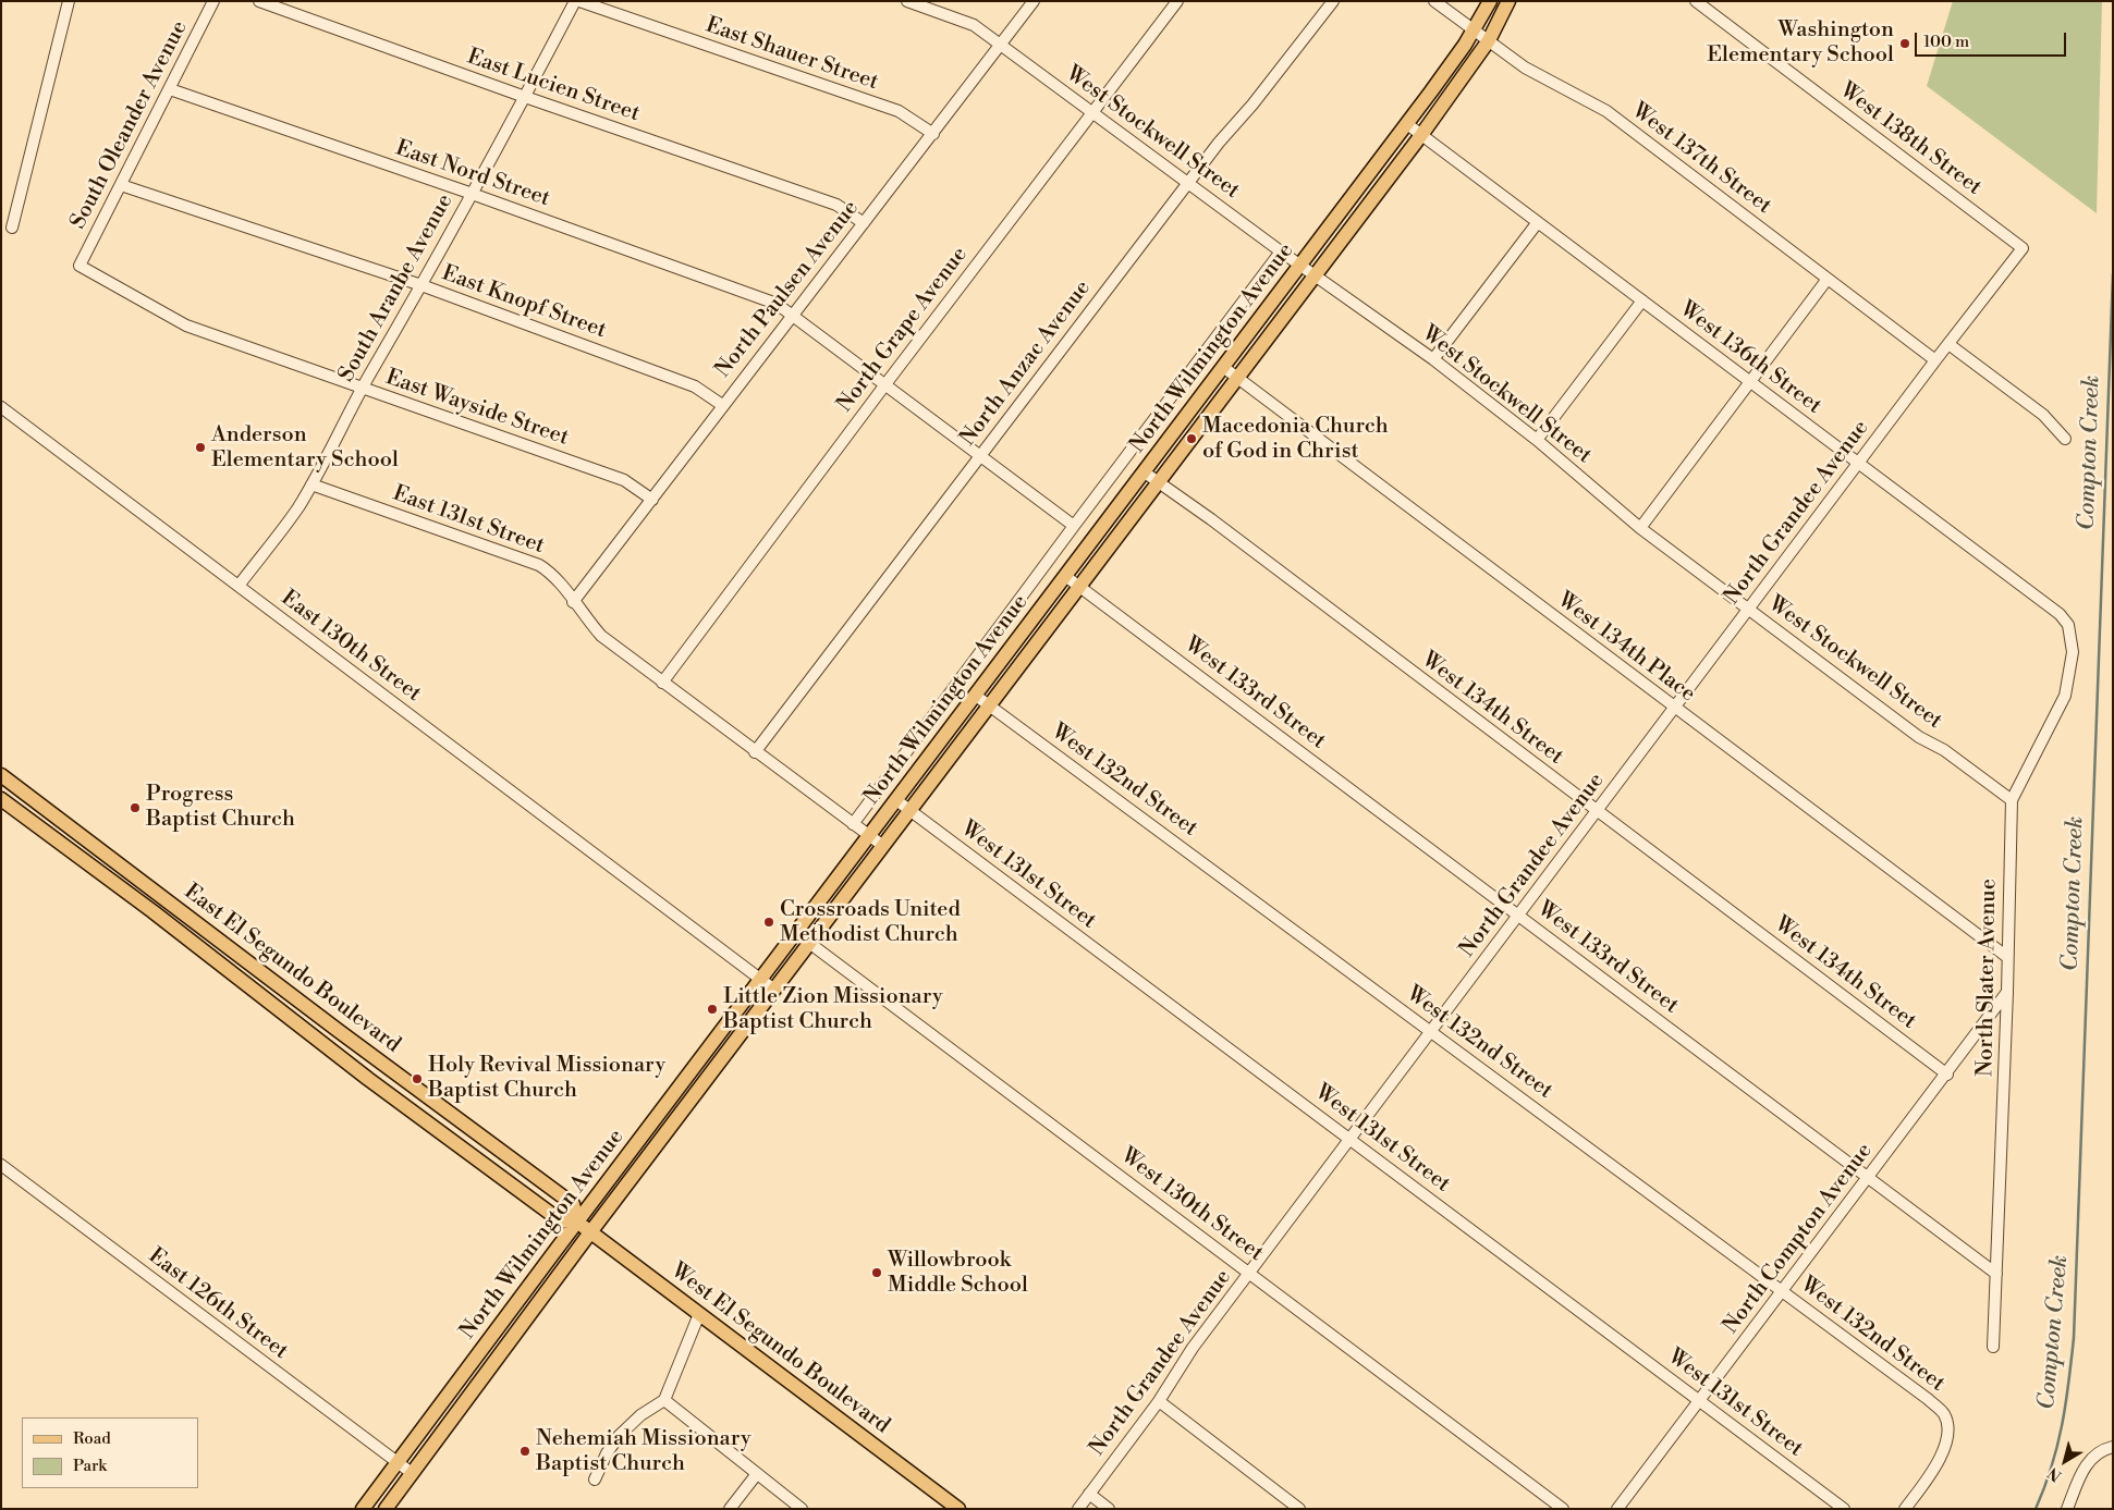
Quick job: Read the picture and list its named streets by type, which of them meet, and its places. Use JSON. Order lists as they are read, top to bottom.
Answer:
{
  "streets": {
    "main road": ["North Wilmington Avenue", "East El Segundo Boulevard", "West El Segundo Boulevard"],
    "street": [
      "East Shauer Street",
      "East Lucien Street",
      "South Oleander Avenue",
      "West Stockwell Street",
      "West 138th Street",
      "West 137th Street",
      "East Nord Street",
      "South Aranbe Avenue",
      "North Paulsen Avenue",
      "East Knopf Street",
      "North Grape Avenue",
      "West 136th Street",
      "North Anzac Avenue",
      "East Wayside Street",
      "North Grandee Avenue",
      "East 131st Street",
      "East 130th Street",
      "West 134th Place",
      "West 133rd Street",
      "West 134th Street",
      "West 132nd Street",
      "West 131st Street",
      "North Slater Avenue",
      "West 130th Street",
      "North Compton Avenue",
      "East 126th Street"
    ]
  },
  "crossings": [
    ["East Shauer Street", "North Paulsen Avenue"],
    ["East Lucien Street", "South Aranbe Avenue"],
    ["East Lucien Street", "North Paulsen Avenue"],
    ["South Oleander Avenue", "East Nord Street"],
    ["South Oleander Avenue", "East Knopf Street"],
    ["South Oleander Avenue", "East Wayside Street"],
    ["West Stockwell Street", "North Paulsen Avenue"],
    ["West Stockwell Street", "North Grape Avenue"],
    ["West Stockwell Street", "North Wilmington Avenue"],
    ["West Stockwell Street", "North Anzac Avenue"],
    ["West Stockwell Street", "North Grandee Avenue"],
    ["West Stockwell Street", "North Slater Avenue"],
    ["West 138th Street", "North Grandee Avenue"],
    ["West 137th Street", "North Wilmington Avenue"],
    ["West 137th Street", "North Grandee Avenue"],
    ["East Nord Street", "South Aranbe Avenue"],
    ["East Nord Street", "North Paulsen Avenue"],
    ["East Nord Street", "North Grape Avenue"],
    ["East Nord Street", "North Anzac Avenue"],
    ["South Aranbe Avenue", "East Knopf Street"],
    ["South Aranbe Avenue", "East Wayside Street"],
    ["South Aranbe Avenue", "East 131st Street"],
    ["South Aranbe Avenue", "East 130th Street"],
    ["North Paulsen Avenue", "East Knopf Street"],
    ["North Paulsen Avenue", "East Wayside Street"],
    ["North Paulsen Avenue", "East 131st Street"],
    ["North Wilmington Avenue", "West 136th Street"],
    ["North Wilmington Avenue", "East 130th Street"],
    ["North Wilmington Avenue", "West 134th Place"],
    ["North Wilmington Avenue", "West 133rd Street"],
    ["North Wilmington Avenue", "West 134th Street"],
    ["North Wilmington Avenue", "West 132nd Street"],
    ["North Wilmington Avenue", "West 131st Street"],
    ["North Wilmington Avenue", "East El Segundo Boulevard"],
    ["North Wilmington Avenue", "West 130th Street"],
    ["North Wilmington Avenue", "East 126th Street"],
    ["North Wilmington Avenue", "West El Segundo Boulevard"],
    ["West 136th Street", "North Grandee Avenue"],
    ["West 136th Street", "North Slater Avenue"],
    ["North Grandee Avenue", "West 134th Place"],
    ["North Grandee Avenue", "West 133rd Street"],
    ["North Grandee Avenue", "West 134th Street"],
    ["North Grandee Avenue", "West 132nd Street"],
    ["North Grandee Avenue", "West 131st Street"],
    ["North Grandee Avenue", "West 130th Street"],
    ["West 134th Place", "North Slater Avenue"],
    ["West 133rd Street", "North Slater Avenue"],
    ["West 133rd Street", "North Compton Avenue"],
    ["West 134th Street", "North Compton Avenue"],
    ["West 132nd Street", "North Compton Avenue"],
    ["West 131st Street", "North Compton Avenue"],
    ["East El Segundo Boulevard", "West El Segundo Boulevard"],
    ["North Slater Avenue", "North Compton Avenue"]
  ],
  "water": ["Compton Creek"],
  "places": [
    "Washington Elementary School",
    "Macedonia Church of God in Christ",
    "Anderson Elementary School",
    "Progress Baptist Church",
    "Crossroads United Methodist Church",
    "Little Zion Missionary Baptist Church",
    "Holy Revival Missionary Baptist Church",
    "Willowbrook Middle School",
    "Nehemiah Missionary Baptist Church"
  ],
  "legend": ["Road", "Park"],
  "scale_bar": "100 m",
  "north": "bottom left"
}
